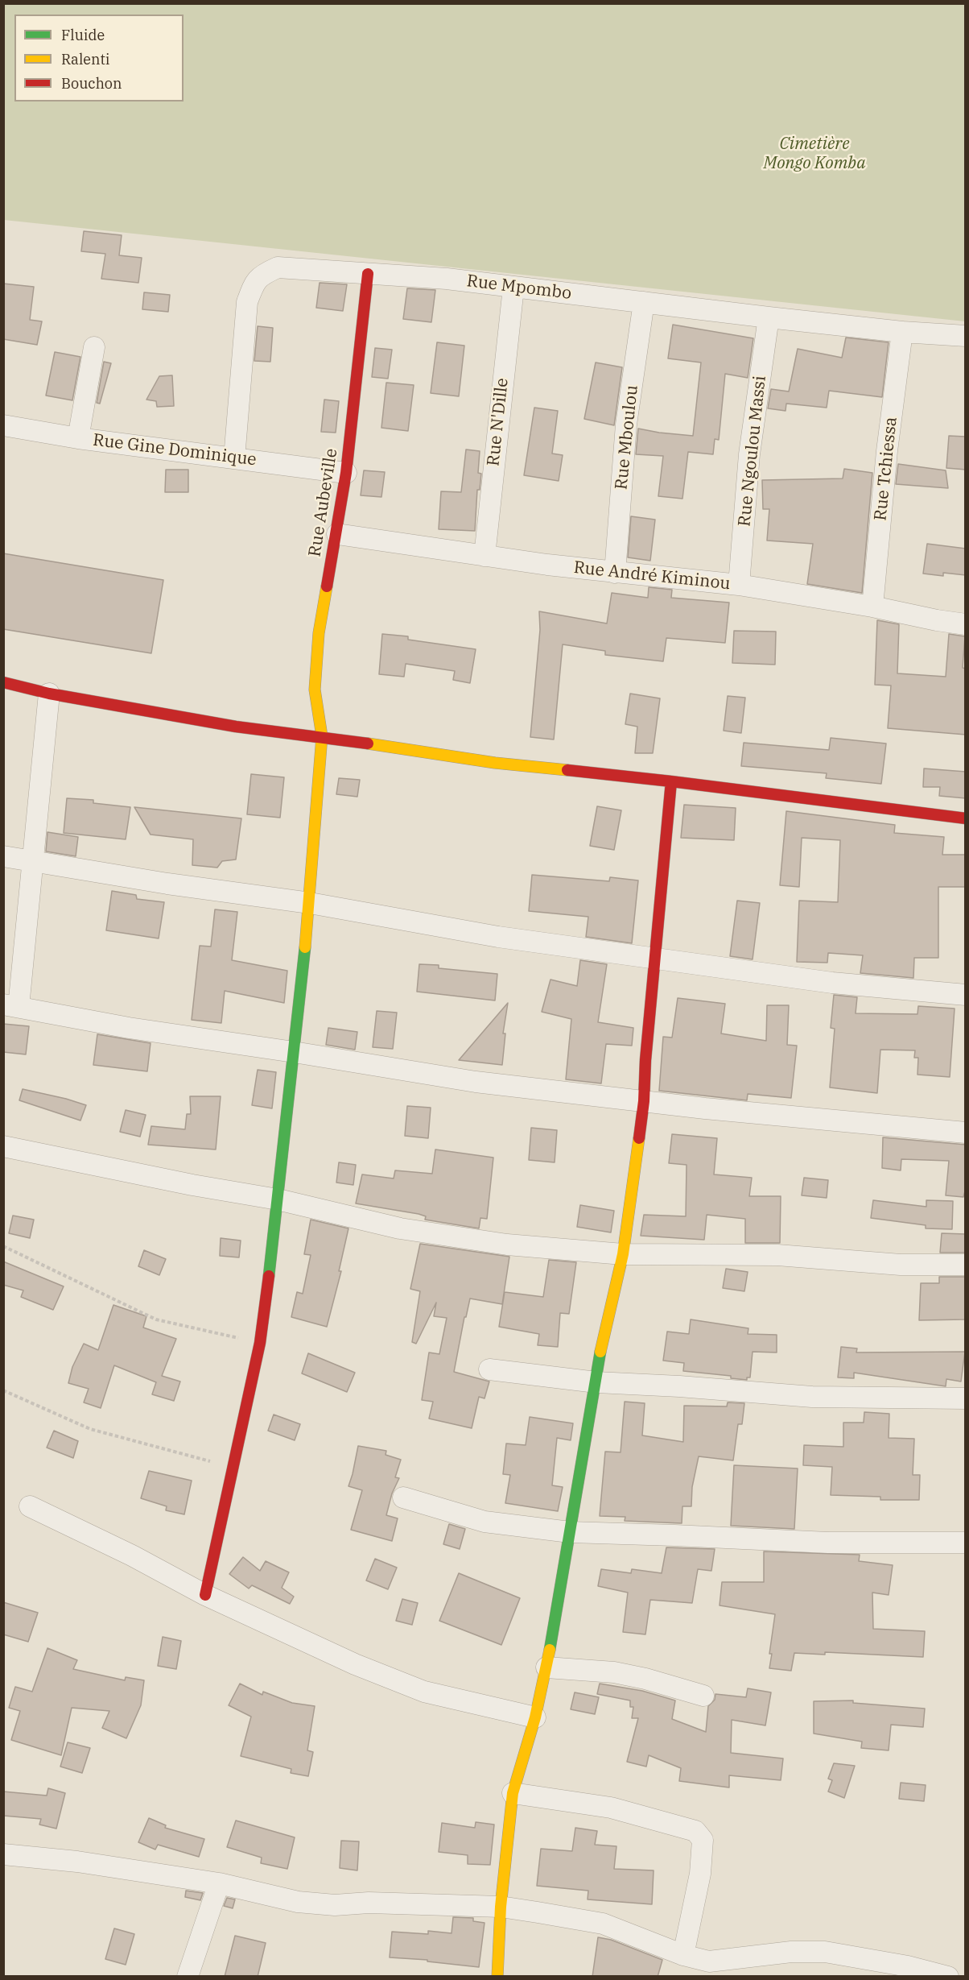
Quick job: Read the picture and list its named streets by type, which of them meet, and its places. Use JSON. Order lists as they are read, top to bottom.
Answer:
{
  "streets": {
    "street": [
      "Rue Mpombo",
      "Rue N'Dille",
      "Rue Mboulou",
      "Rue Gine Dominique",
      "Rue Ngoulou Massi",
      "Rue Tchiessa",
      "Rue Aubeville",
      "Rue André Kiminou"
    ]
  },
  "crossings": [
    ["Rue Mpombo", "Rue N'Dille"],
    ["Rue Mpombo", "Rue Mboulou"],
    ["Rue Mpombo", "Rue Gine Dominique"],
    ["Rue Mpombo", "Rue Ngoulou Massi"],
    ["Rue Mpombo", "Rue Tchiessa"],
    ["Rue Mpombo", "Rue Aubeville"],
    ["Rue N'Dille", "Rue André Kiminou"],
    ["Rue Mboulou", "Rue André Kiminou"],
    ["Rue Gine Dominique", "Rue Aubeville"],
    ["Rue Ngoulou Massi", "Rue André Kiminou"],
    ["Rue Tchiessa", "Rue André Kiminou"],
    ["Rue Aubeville", "Rue André Kiminou"]
  ],
  "parks": ["Cimetière Mongo Komba"],
  "legend": ["Fluide", "Ralenti", "Bouchon"]
}
